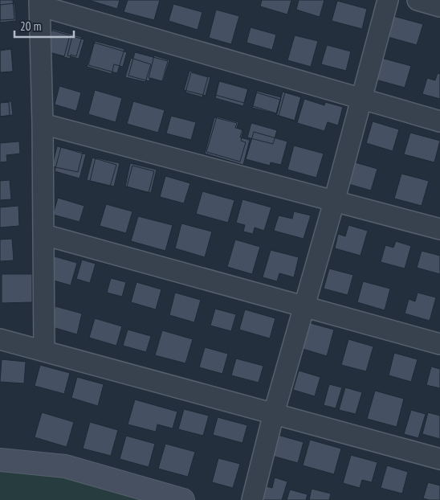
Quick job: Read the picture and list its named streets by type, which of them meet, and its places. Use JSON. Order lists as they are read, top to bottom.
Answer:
{
  "scale_bar": "20 m"
}
